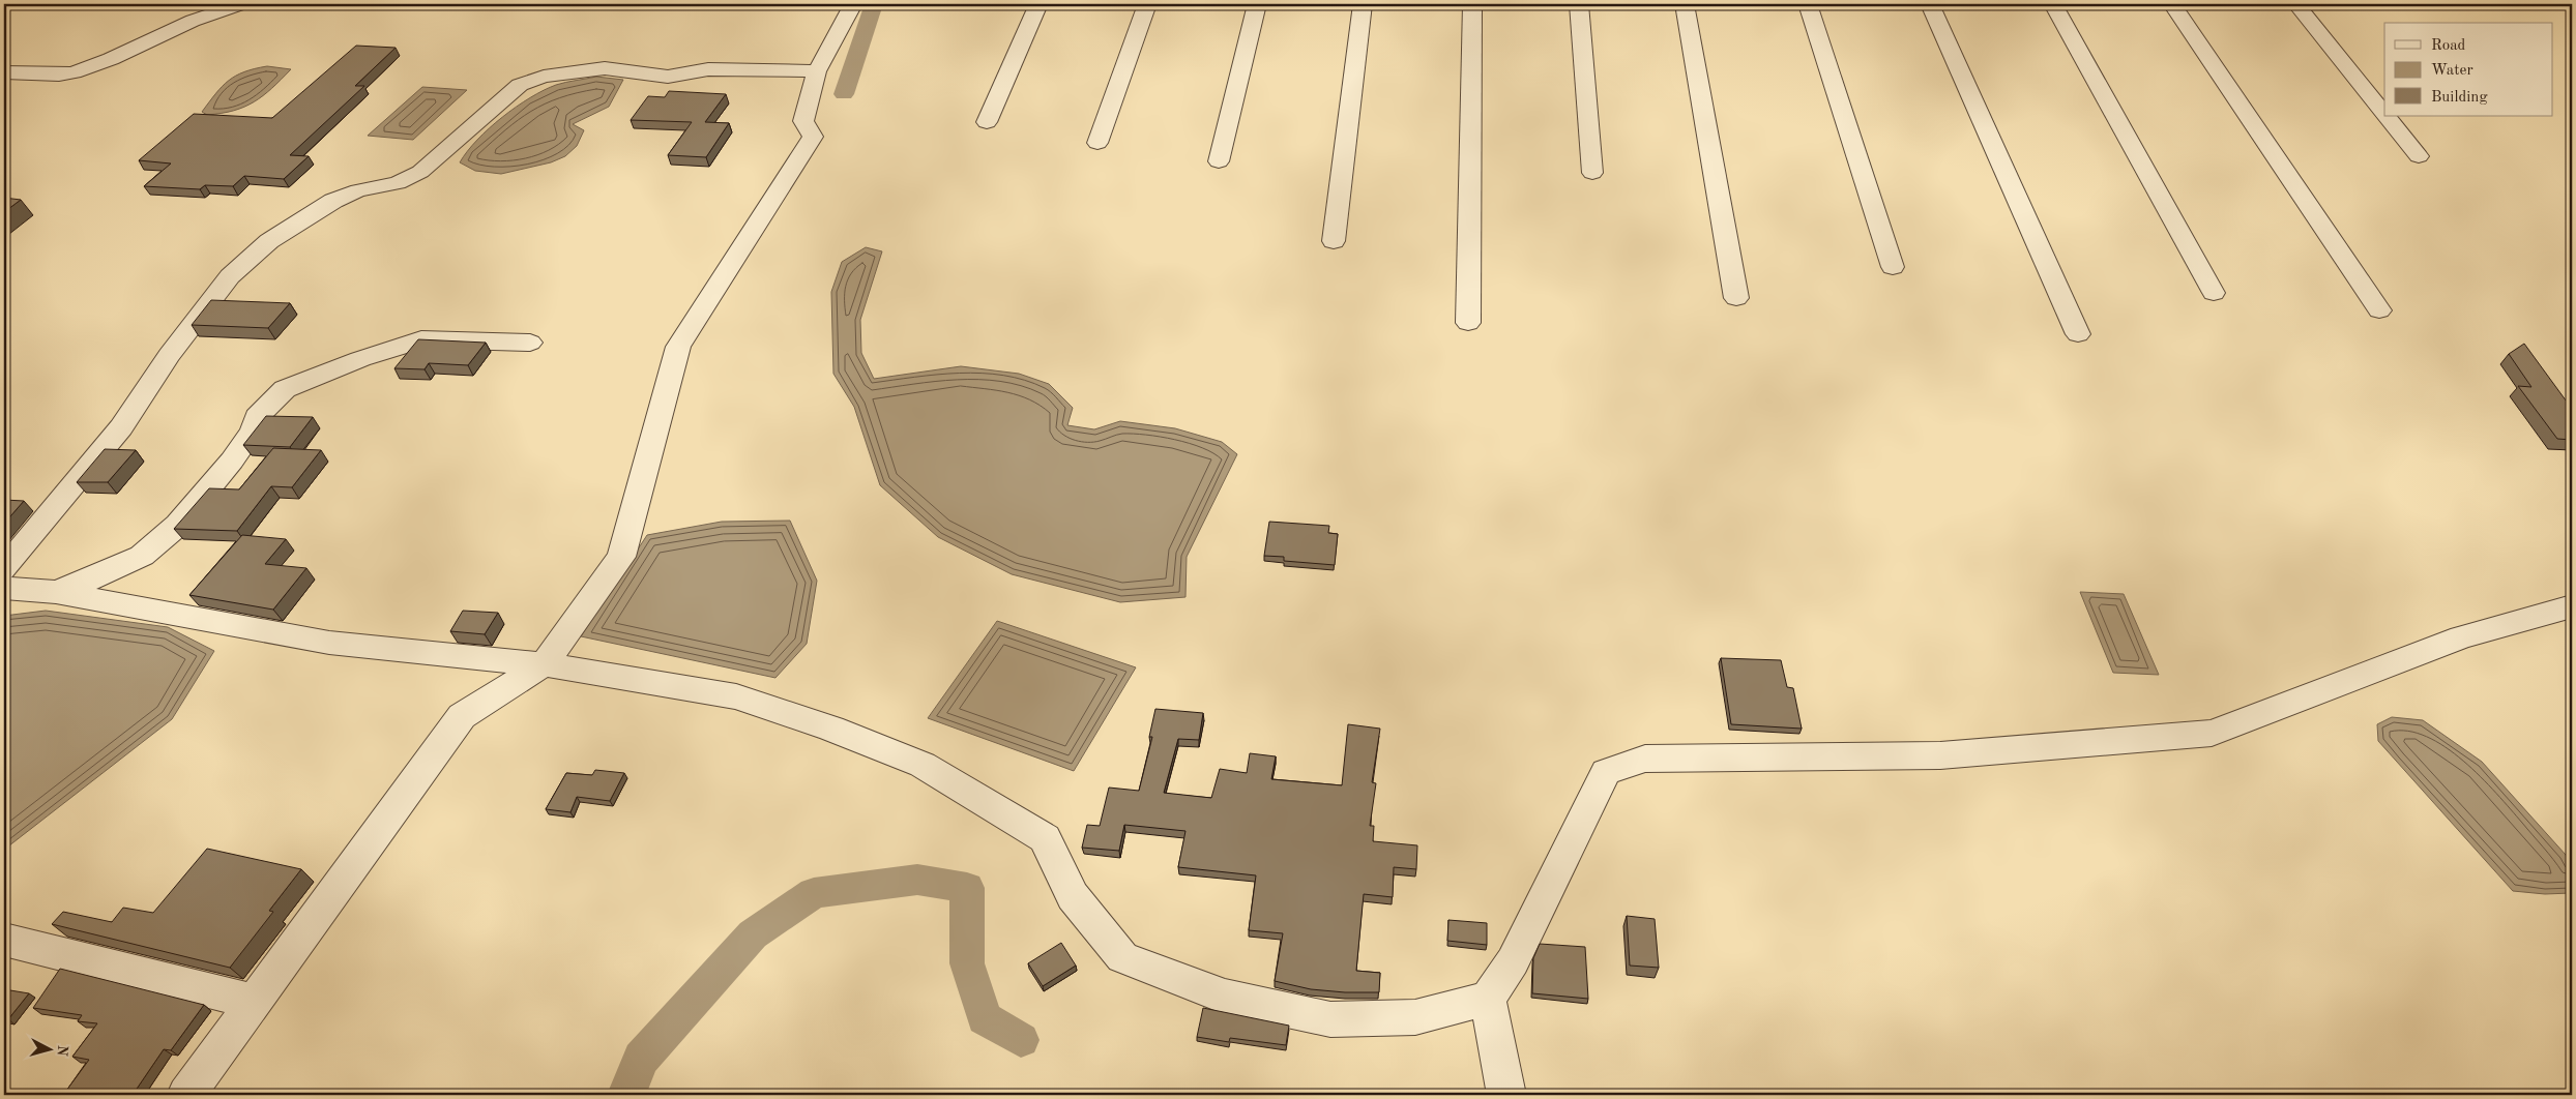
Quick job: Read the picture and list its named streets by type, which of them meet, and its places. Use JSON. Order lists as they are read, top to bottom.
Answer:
{
  "legend": ["Road", "Water", "Building"],
  "north": "right"
}
